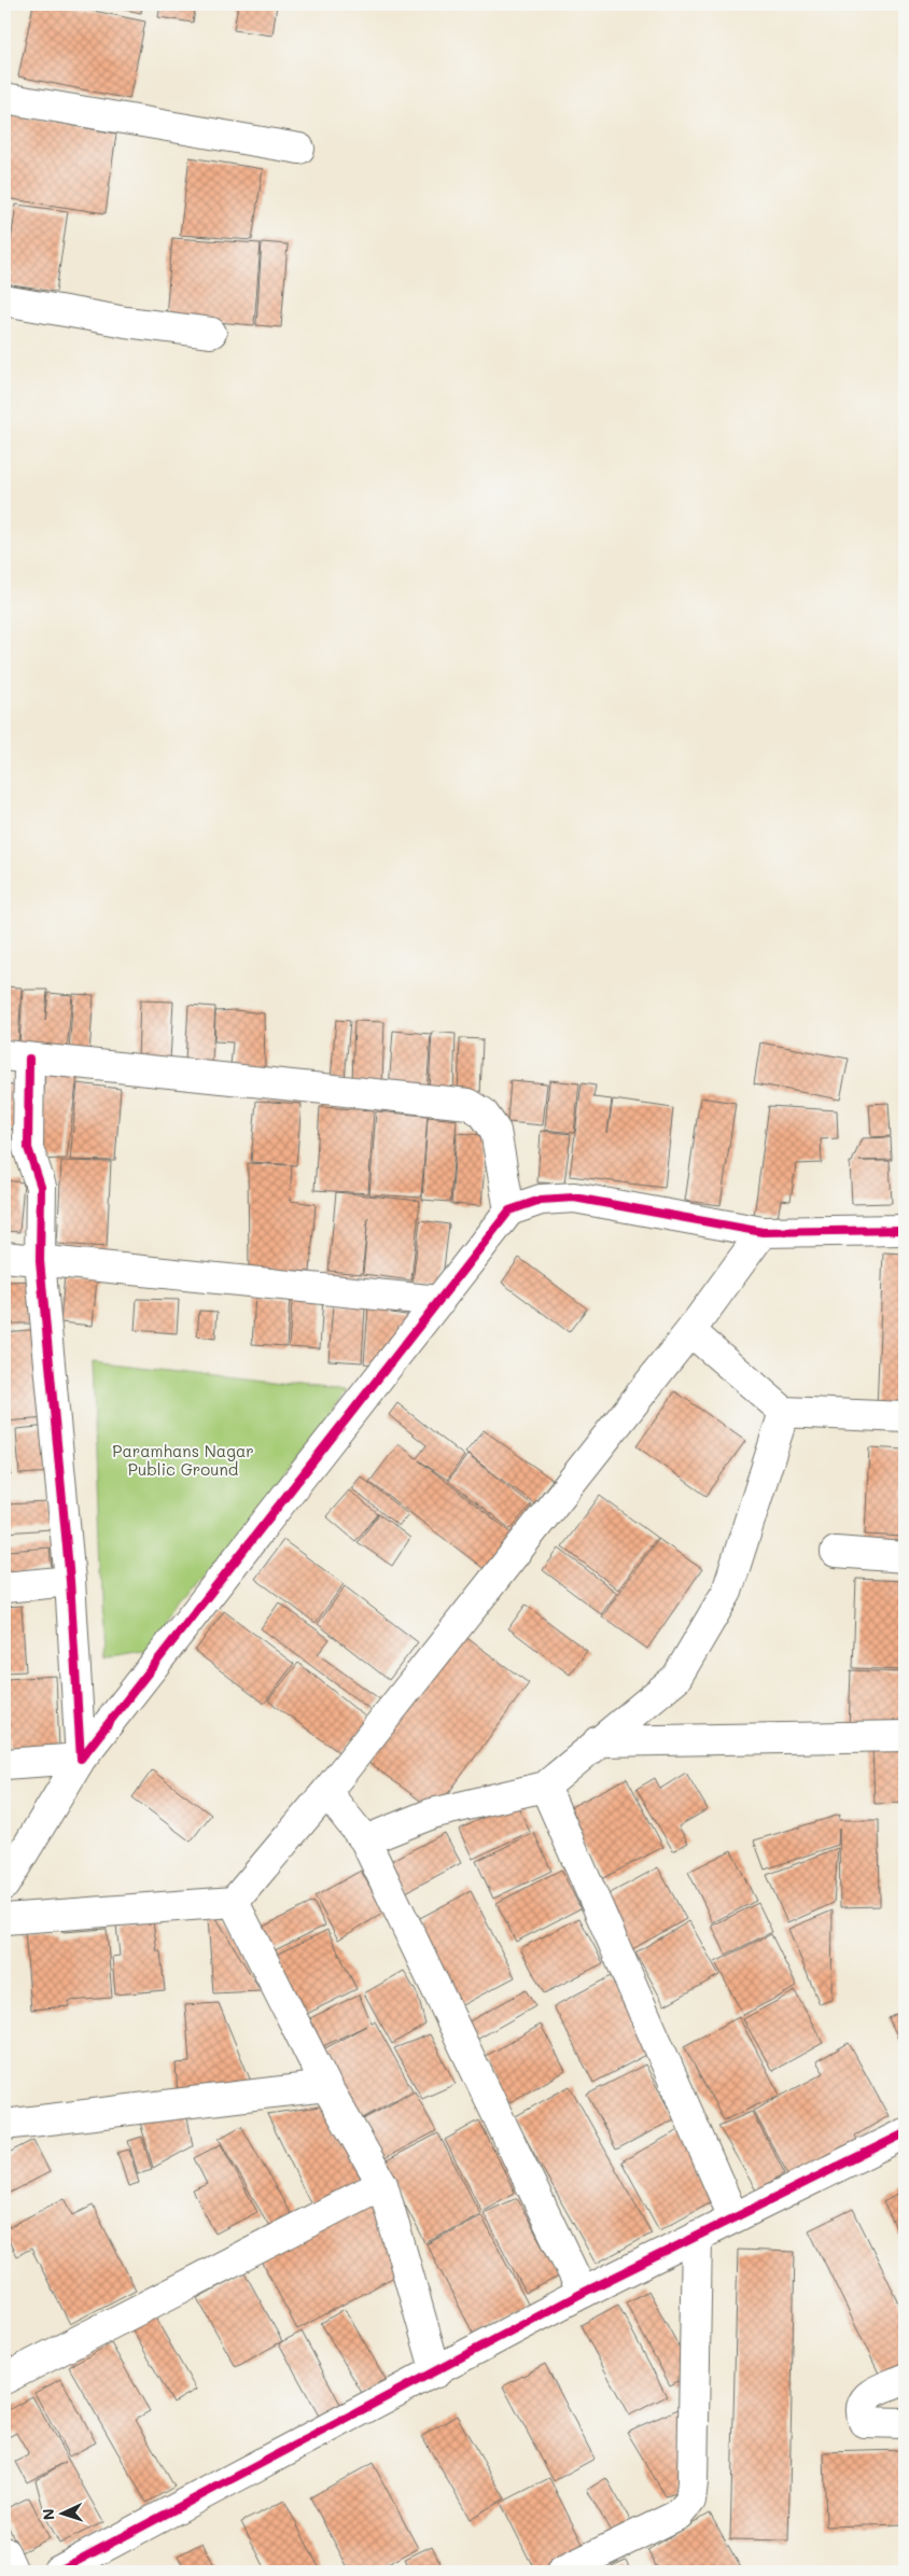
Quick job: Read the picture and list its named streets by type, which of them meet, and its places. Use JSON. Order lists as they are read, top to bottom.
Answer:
{
  "parks": ["Paramhans Nagar Public Ground"],
  "north": "left"
}
